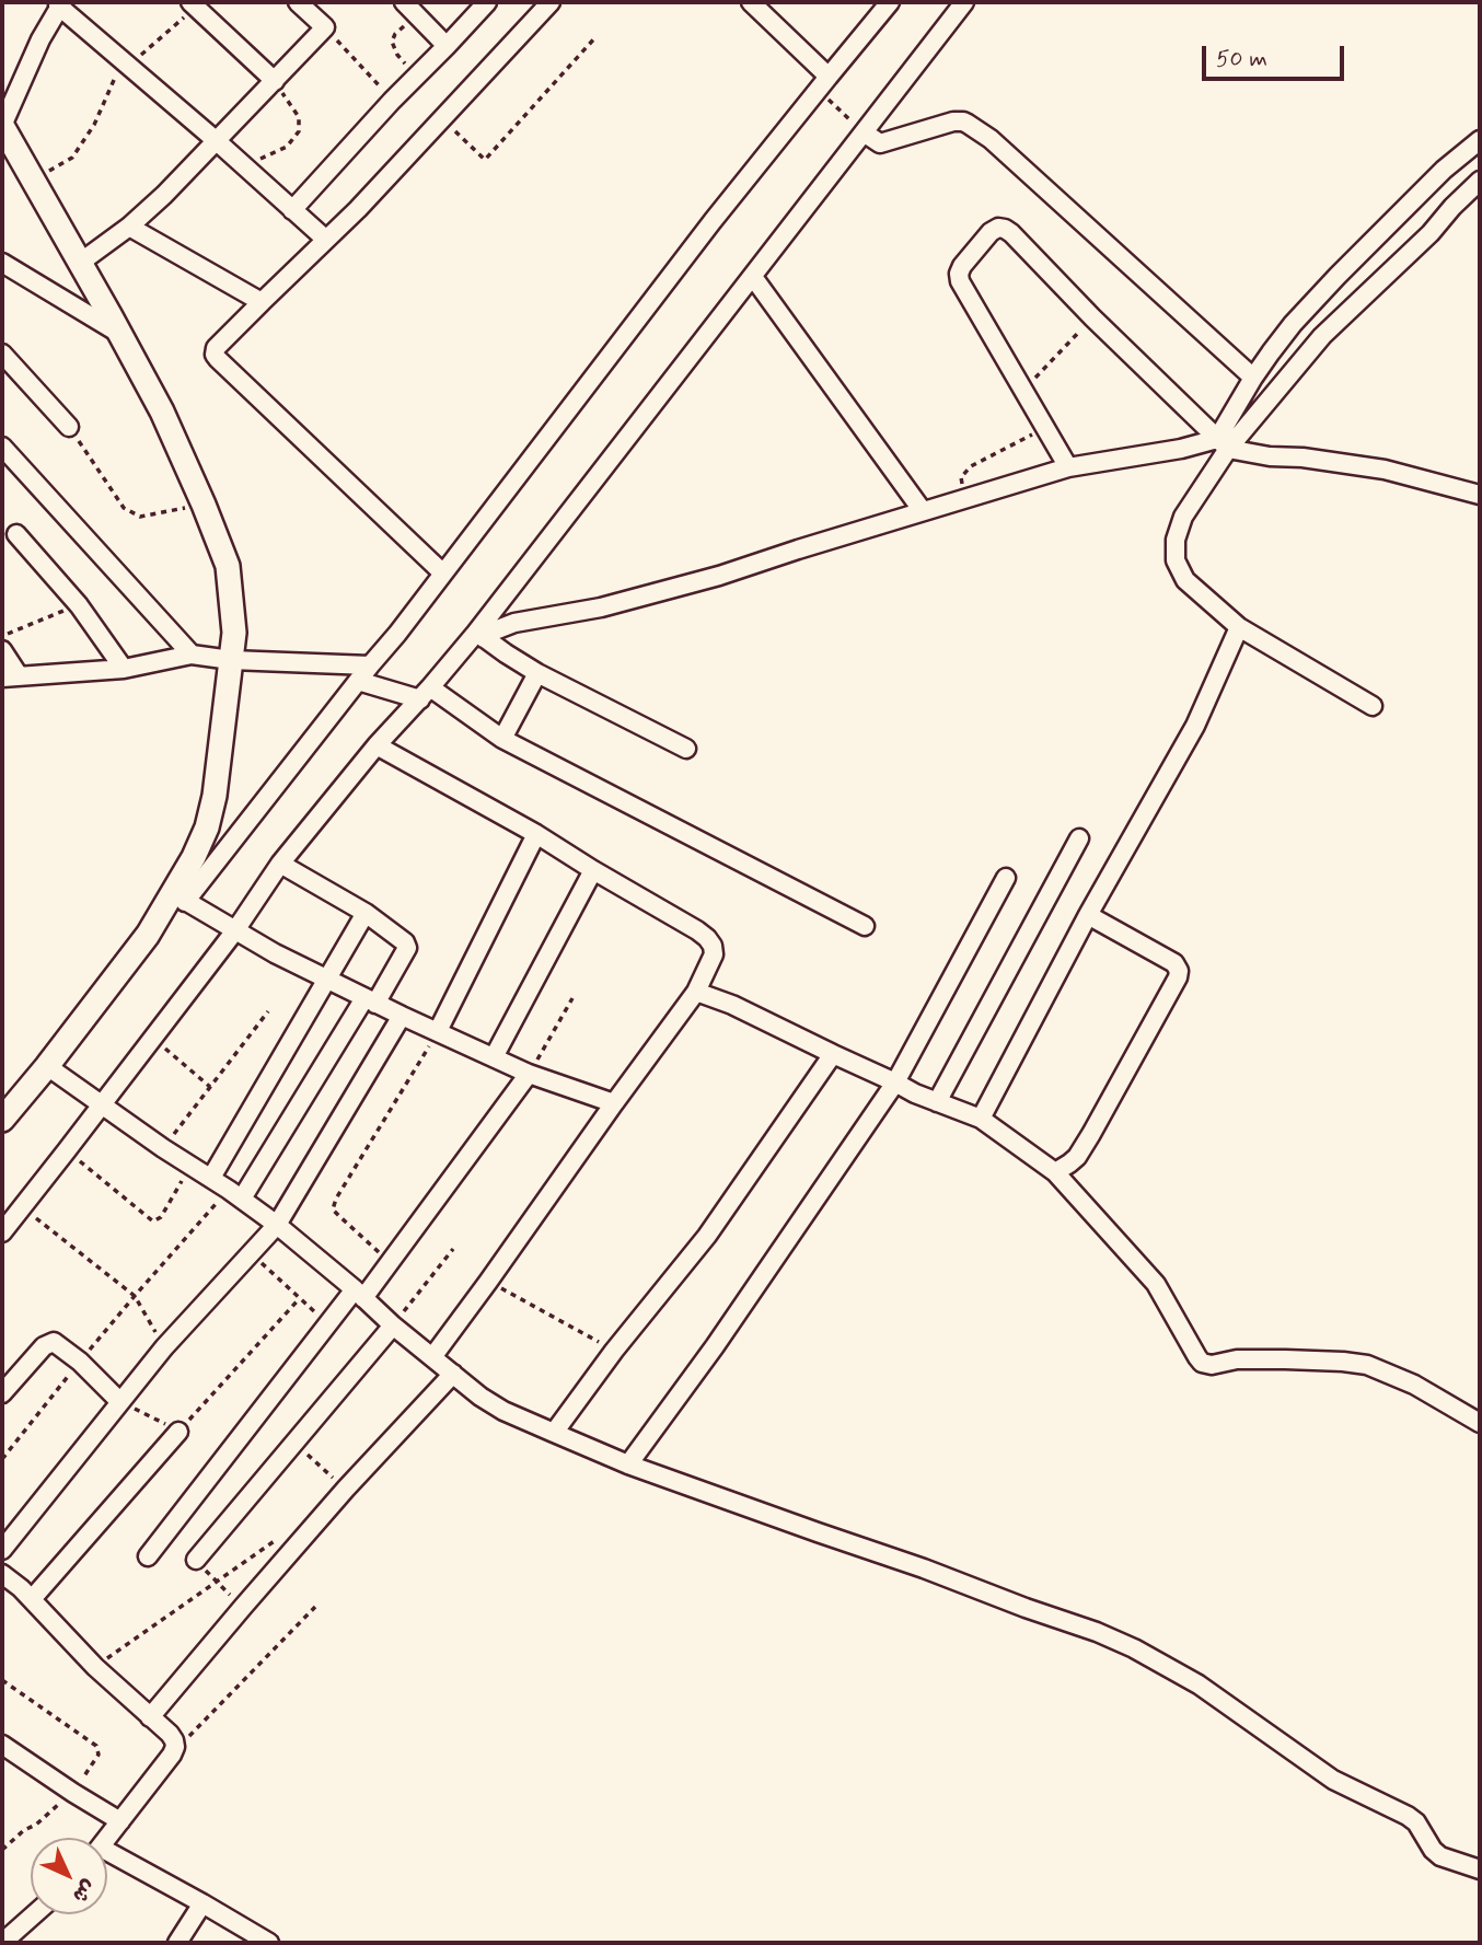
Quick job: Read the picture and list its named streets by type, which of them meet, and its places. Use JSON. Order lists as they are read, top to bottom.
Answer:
{
  "scale_bar": "50 m",
  "north": "bottom right"
}
